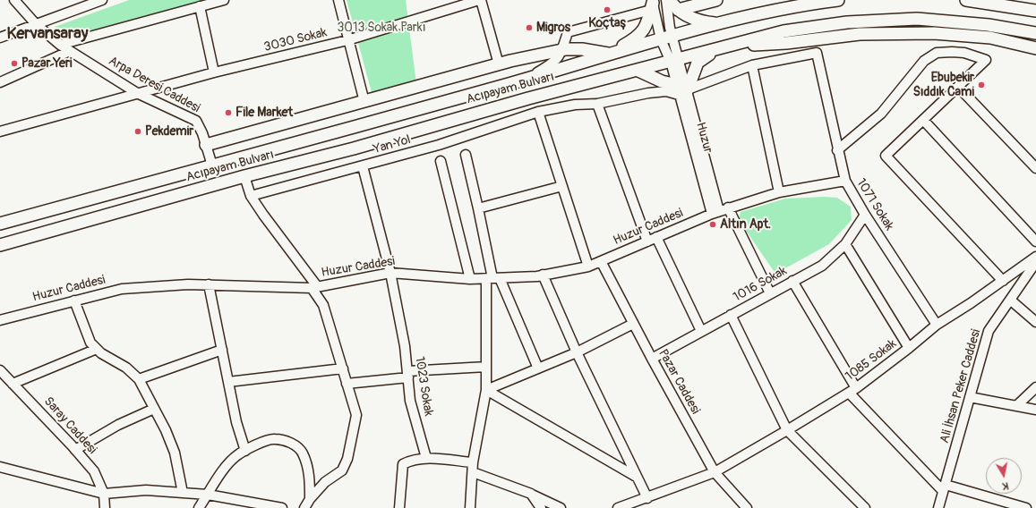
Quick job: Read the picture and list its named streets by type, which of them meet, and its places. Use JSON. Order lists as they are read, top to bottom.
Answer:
{
  "streets": {
    "main road": ["Acıpayam Bulvarı"],
    "street": [
      "3030 Sokak",
      "Arpa Deresi Caddesi",
      "Huzur",
      "Yan Yol",
      "1071 Sokak",
      "Huzur Caddesi",
      "1016 Sokak",
      "1085 Sokak",
      "Pazar Caddesi",
      "1023 Sokak",
      "Ali İhsan Peker Caddesi",
      "Saray Caddesi"
    ]
  },
  "crossings": [
    ["3030 Sokak", "Arpa Deresi Caddesi"],
    ["Arpa Deresi Caddesi", "Acıpayam Bulvarı"],
    ["Acıpayam Bulvarı", "Huzur"],
    ["Huzur", "Yan Yol"],
    ["Huzur", "Huzur Caddesi"],
    ["Yan Yol", "1023 Sokak"],
    ["1071 Sokak", "1016 Sokak"],
    ["1071 Sokak", "1085 Sokak"],
    ["Huzur Caddesi", "Pazar Caddesi"],
    ["Huzur Caddesi", "1023 Sokak"],
    ["1016 Sokak", "Pazar Caddesi"],
    ["1085 Sokak", "Pazar Caddesi"]
  ],
  "districts": ["Kervansaray"],
  "parks": ["3013 Sokak Parkı"],
  "places": [
    "Koçtaş",
    "Migros",
    "Pazar Yeri",
    "Ebubekir Sıddık Cami",
    "File Market",
    "Pekdemir",
    "Altın Apt."
  ],
  "north": "bottom"
}
